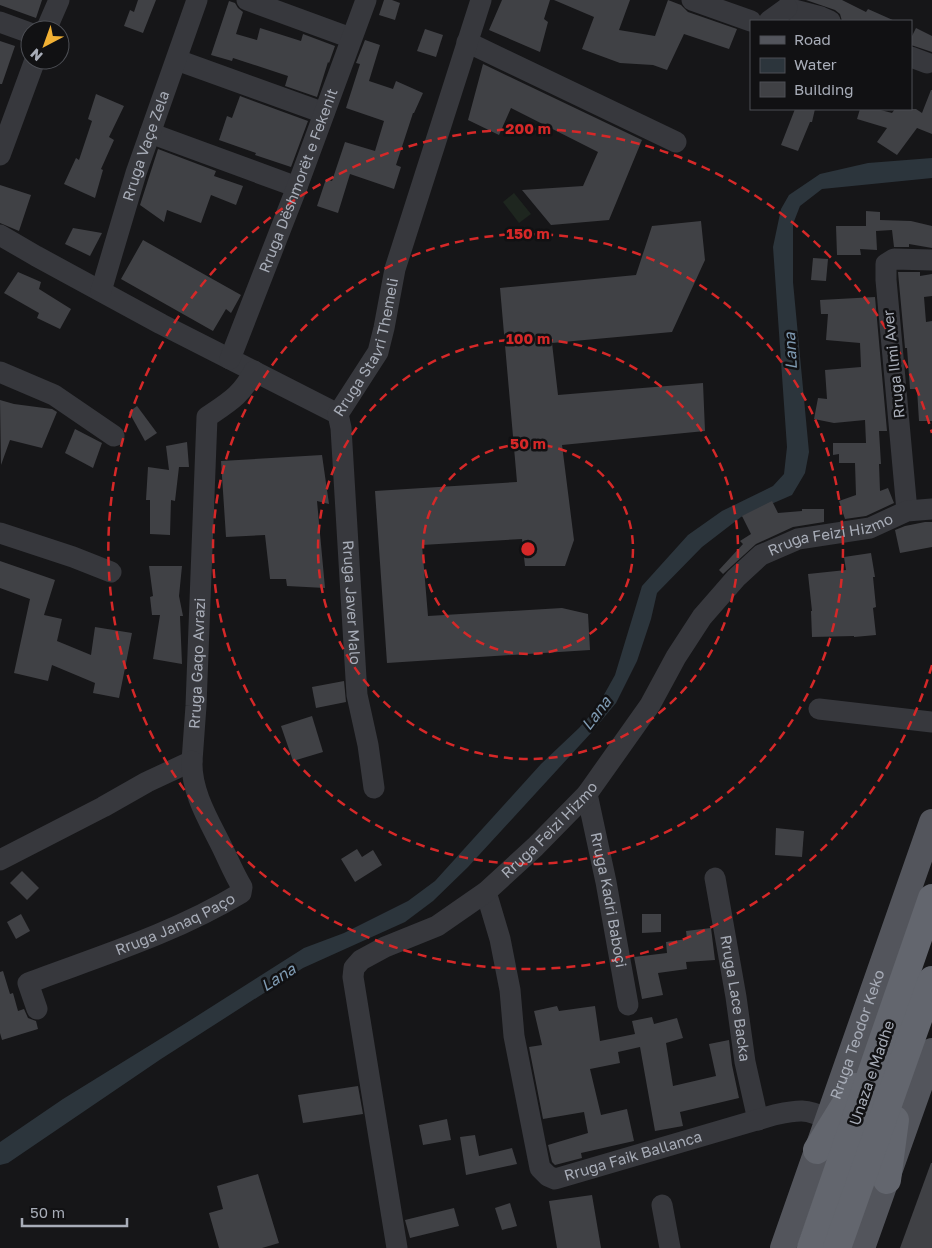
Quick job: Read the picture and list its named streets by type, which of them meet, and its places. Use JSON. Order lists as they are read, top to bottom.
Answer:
{
  "streets": {
    "highway": ["Unaza e Madhe"],
    "main road": ["Rruga Teodor Keko"],
    "street": [
      "Rruga Vaçe Zela",
      "Rruga Dëshmorët e Fekenit",
      "Rruga Stavri Themeli",
      "Rruga Ilmi Aver",
      "Rruga Feizi Hizmo",
      "Rruga Javer Malo",
      "Rruga Gaqo Avrazi",
      "Rruga Kadri Baboçi",
      "Rruga Janaq Paço",
      "Rruga Lace Backa",
      "Rruga Faik Ballanca"
    ]
  },
  "crossings": [
    ["Rruga Vaçe Zela", "Rruga Stavri Themeli"],
    ["Rruga Dëshmorët e Fekenit", "Rruga Stavri Themeli"],
    ["Rruga Stavri Themeli", "Rruga Javer Malo"],
    ["Rruga Stavri Themeli", "Rruga Gaqo Avrazi"],
    ["Rruga Ilmi Aver", "Rruga Feizi Hizmo"],
    ["Rruga Feizi Hizmo", "Rruga Kadri Baboçi"],
    ["Rruga Feizi Hizmo", "Rruga Faik Ballanca"],
    ["Rruga Gaqo Avrazi", "Rruga Janaq Paço"],
    ["Rruga Lace Backa", "Rruga Faik Ballanca"],
    ["Rruga Teodor Keko", "Rruga Faik Ballanca"]
  ],
  "water": ["Lana"],
  "legend": ["Road", "Water", "Building"],
  "scale_bar": "50 m",
  "north": "bottom left",
  "rings": [
    "200 m",
    "150 m",
    "100 m",
    "50 m"
  ]
}
